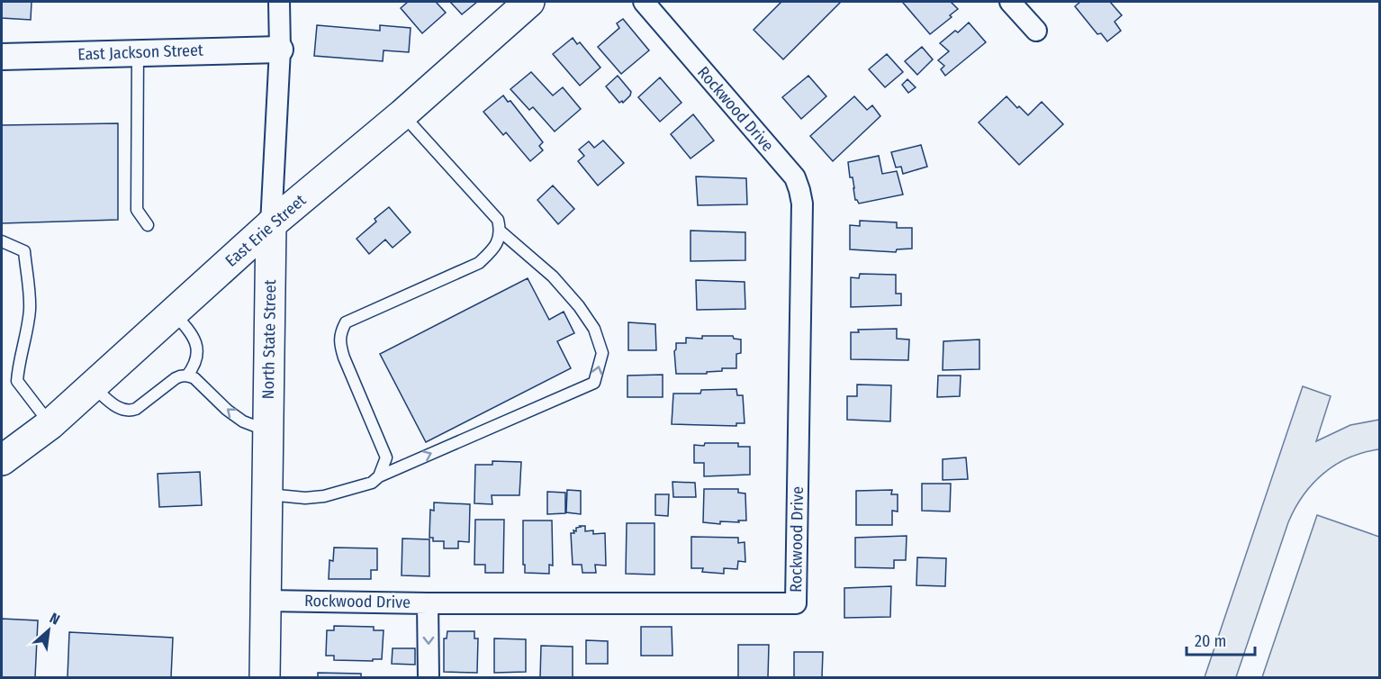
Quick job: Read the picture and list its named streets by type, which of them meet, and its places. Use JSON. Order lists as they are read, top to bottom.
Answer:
{
  "streets": {
    "main road": ["East Erie Street", "North State Street"],
    "street": ["East Jackson Street", "Rockwood Drive"]
  },
  "crossings": [
    ["East Jackson Street", "North State Street"],
    ["Rockwood Drive", "North State Street"],
    ["East Erie Street", "North State Street"]
  ],
  "scale_bar": "20 m",
  "north": "top right"
}
